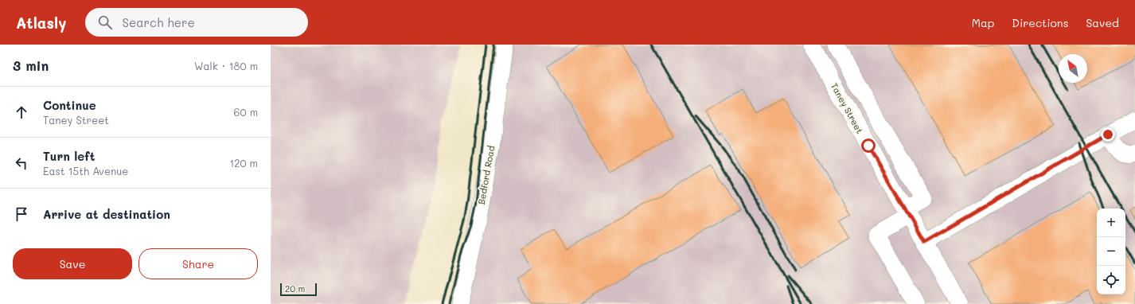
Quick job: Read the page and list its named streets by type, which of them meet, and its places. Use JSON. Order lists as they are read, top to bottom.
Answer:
{
  "streets": {
    "street": ["Taney Street", "Bedford Road"]
  },
  "scale_bar": "20 m",
  "north": "top left",
  "page": {
    "header": "Atlasly",
    "search": "Search here",
    "nav": ["Map", "Directions", "Saved"],
    "heading": ["3 min", "Walk · 180 m"],
    "list": [
      ["Continue", "Taney Street", "60 m"],
      ["Turn left", "East 15th Avenue", "120 m"],
      "Arrive at destination"
    ],
    "map_buttons": ["+", "−"],
    "buttons": ["Save", "Share"],
    "scale": "20 m"
  }
}
